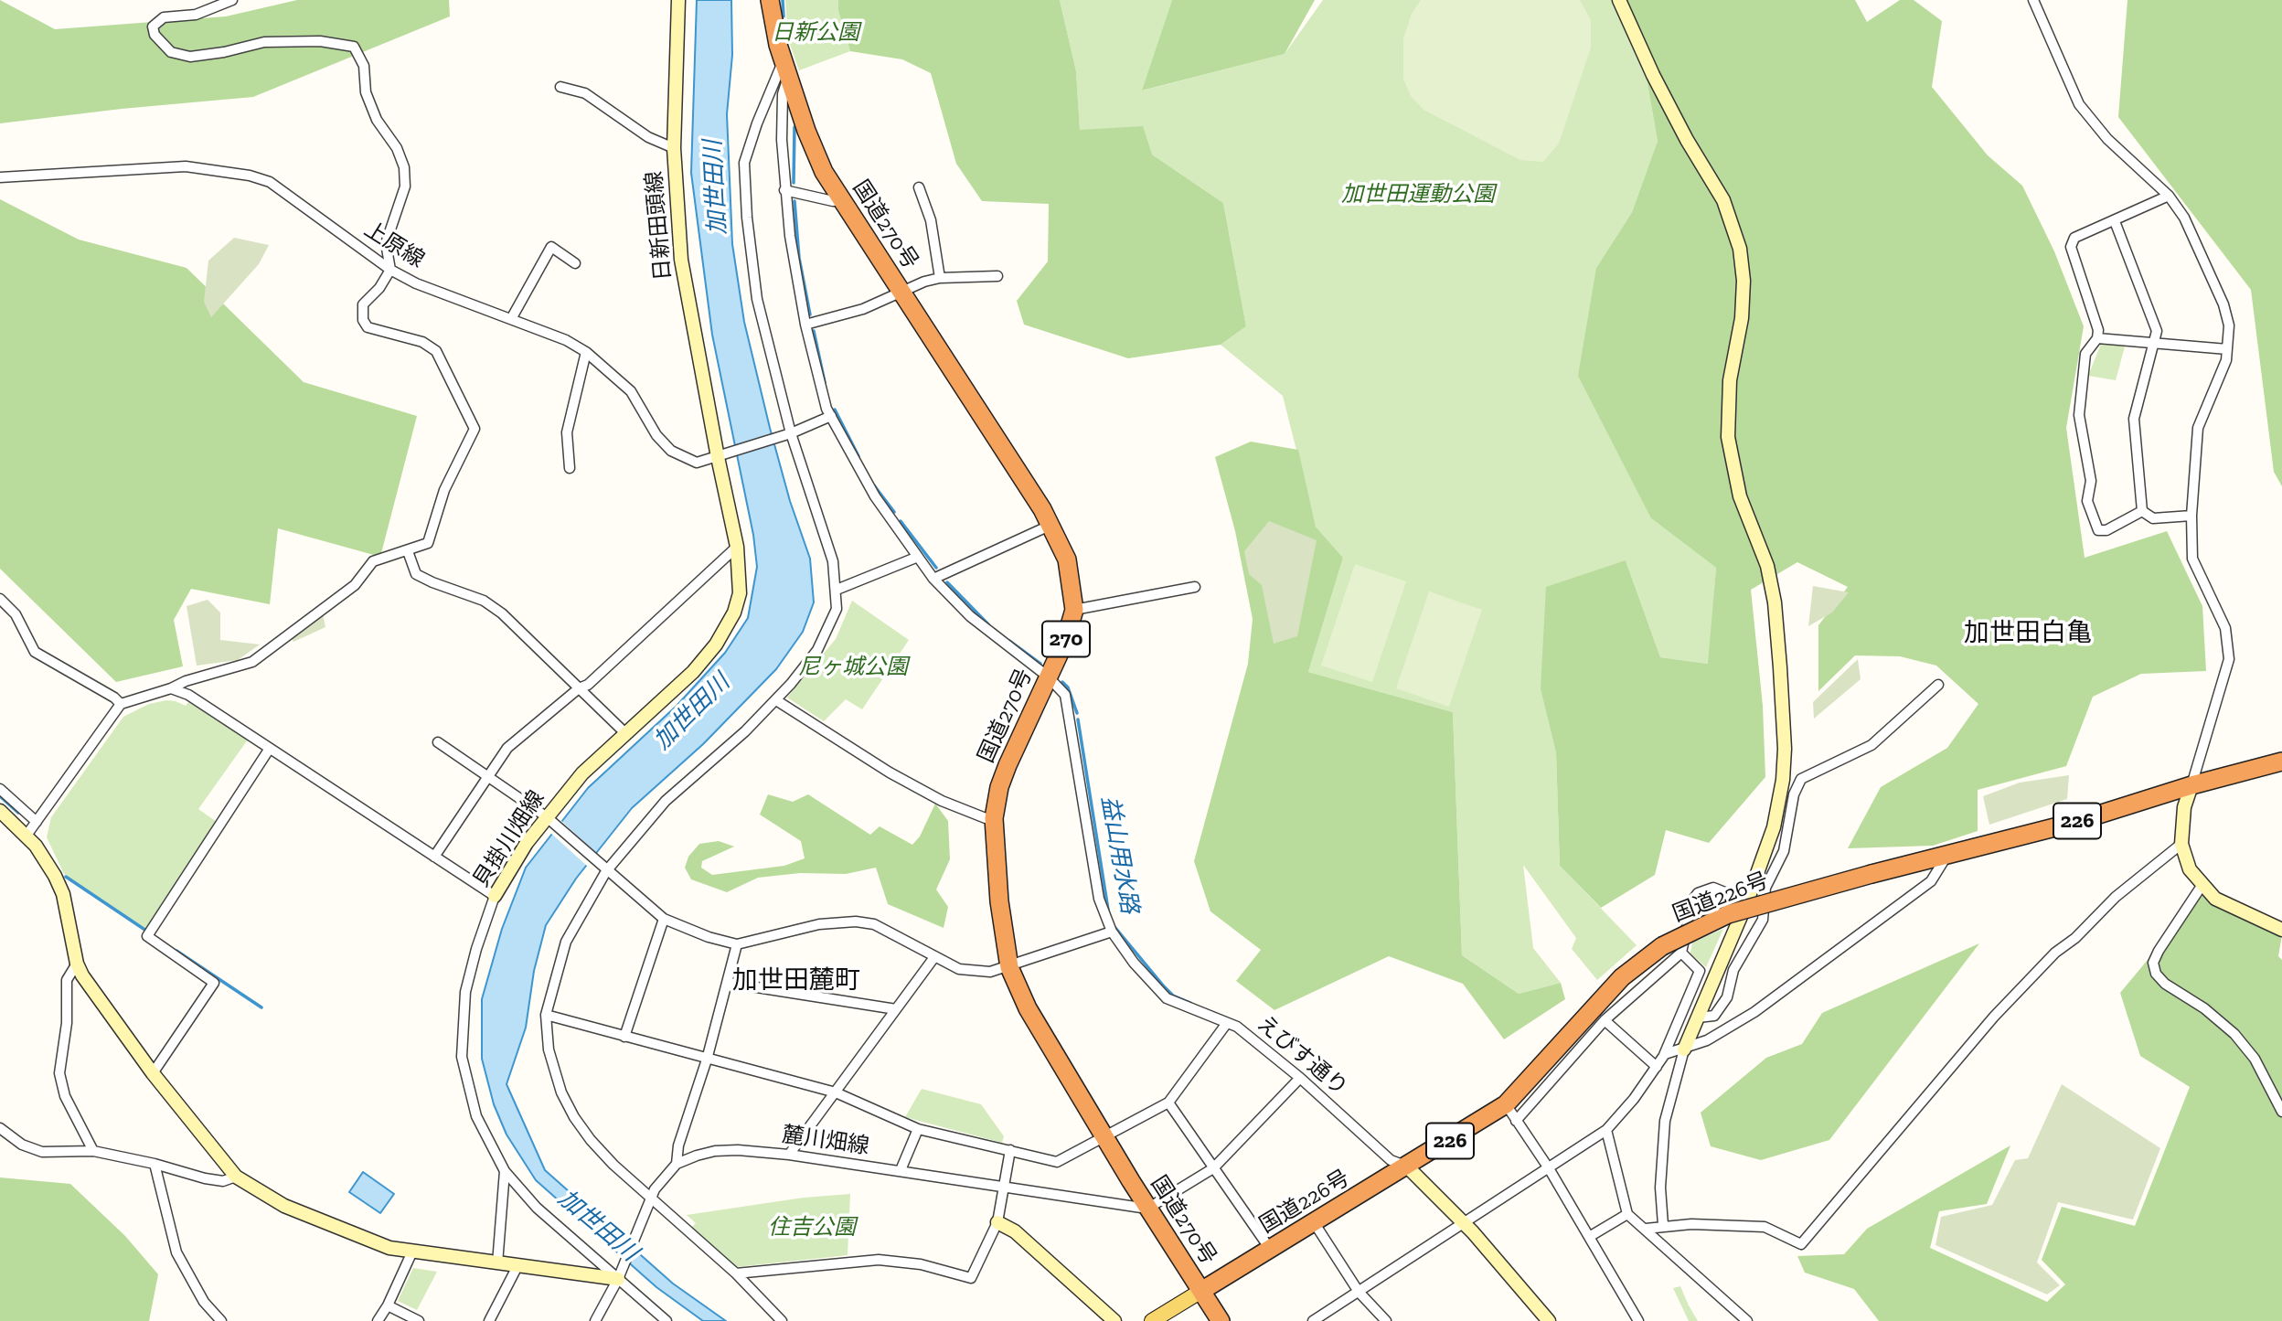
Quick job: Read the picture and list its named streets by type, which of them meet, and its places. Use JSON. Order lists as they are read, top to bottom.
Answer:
{
  "streets": {
    "highway": [
      "国道270号",
      "270",
      "226",
      "国道226号"
    ],
    "street": [
      "日新田頭線",
      "上原線",
      "貝掛川畑線",
      "えびす通り",
      "麓川畑線"
    ]
  },
  "crossings": [
    ["国道270号", "国道226号"],
    ["国道270号", "えびす通り"],
    ["国道270号", "麓川畑線"],
    ["日新田頭線", "上原線"],
    ["日新田頭線", "貝掛川畑線"],
    ["上原線", "貝掛川畑線"],
    ["上原線", "えびす通り"],
    ["国道226号", "えびす通り"]
  ],
  "districts": ["加世田白亀", "加世田麓町"],
  "water": ["加世田川", "益山用水路"],
  "parks": [
    "日新公園",
    "加世田運動公園",
    "尼ヶ城公園",
    "住吉公園"
  ]
}
